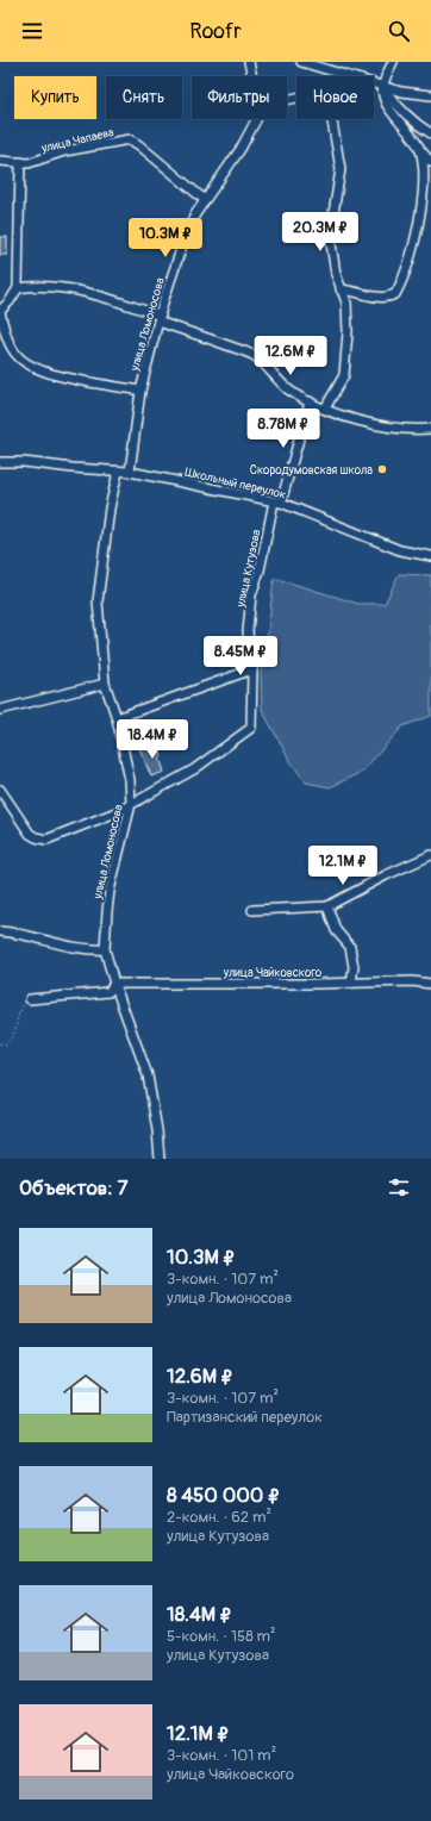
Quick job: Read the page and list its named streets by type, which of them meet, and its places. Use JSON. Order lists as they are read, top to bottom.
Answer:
{
  "streets": {
    "street": [
      "улица Чапаева",
      "улица Ломоносова",
      "Школьный переулок",
      "улица Кутузова",
      "улица Чайковского"
    ]
  },
  "crossings": [
    ["улица Чапаева", "улица Ломоносова"],
    ["улица Ломоносова", "Школьный переулок"],
    ["улица Ломоносова", "улица Кутузова"],
    ["улица Ломоносова", "улица Чайковского"],
    ["Школьный переулок", "улица Кутузова"]
  ],
  "places": ["Скородумовская школа"],
  "page": {
    "header": "Roofr",
    "chip": [
      "Купить",
      "Снять",
      "Фильтры",
      "Новое"
    ],
    "price": [
      "20.3M ₽",
      "10.3M ₽",
      "12.6M ₽",
      "8.78M ₽",
      "8.45M ₽",
      "18.4M ₽",
      "12.1M ₽"
    ],
    "heading": "Объектов: 7",
    "list": [
      {
        "name": "10.3M ₽",
        "note": "3-комн. · 107 m² · улица Ломоносова"
      },
      {
        "name": "12.6M ₽",
        "note": "3-комн. · 107 m² · Партизанский переулок"
      },
      {
        "name": "8 450 000 ₽",
        "note": "2-комн. · 62 m² · улица Кутузова"
      },
      {
        "name": "18.4M ₽",
        "note": "5-комн. · 158 m² · улица Кутузова"
      },
      {
        "name": "12.1M ₽",
        "note": "3-комн. · 101 m² · улица Чайковского"
      }
    ]
  }
}
